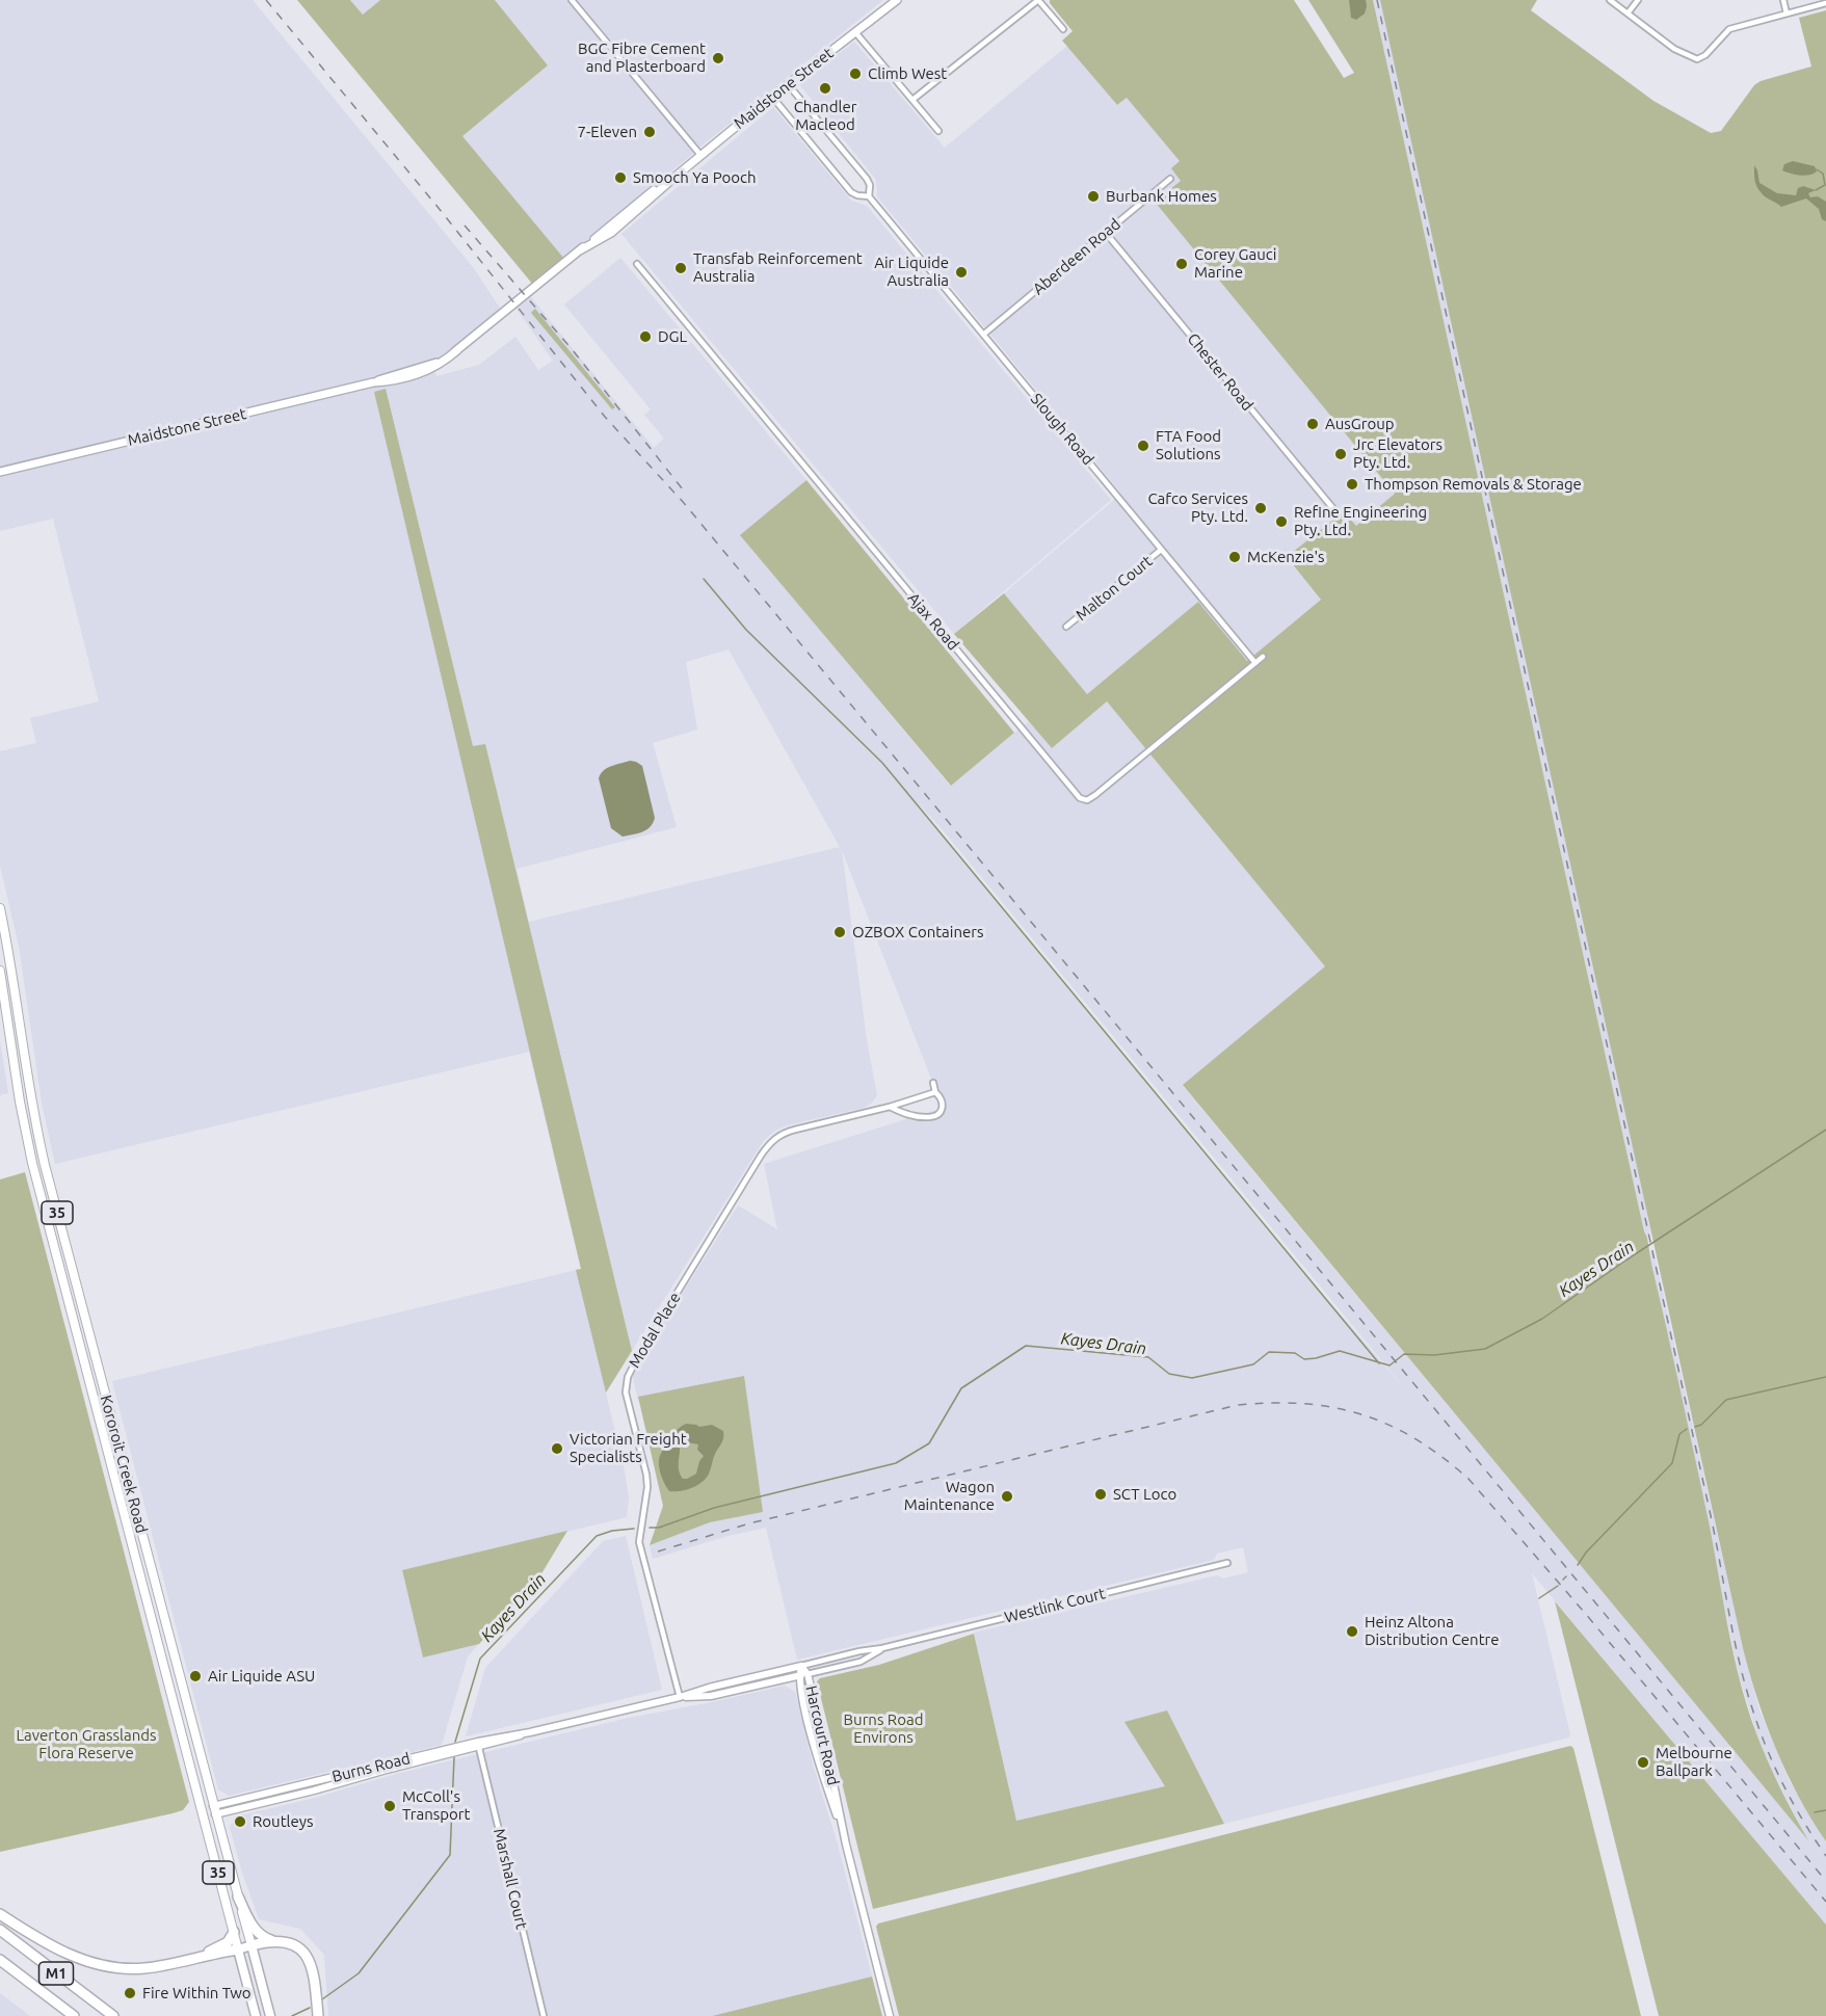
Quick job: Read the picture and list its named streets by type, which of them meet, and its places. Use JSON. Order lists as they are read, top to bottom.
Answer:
{
  "streets": {
    "highway": ["35", "Kororoit Creek Road", "M1"],
    "main road": ["Maidstone Street"],
    "street": [
      "Aberdeen Road",
      "Chester Road",
      "Slough Road",
      "Malton Court",
      "Ajax Road",
      "Modal Place",
      "Westlink Court",
      "Harcourt Road",
      "Burns Road",
      "Marshall Court"
    ]
  },
  "crossings": [
    ["Maidstone Street", "Slough Road"],
    ["Aberdeen Road", "Chester Road"],
    ["Aberdeen Road", "Slough Road"],
    ["Slough Road", "Malton Court"],
    ["Slough Road", "Ajax Road"],
    ["Modal Place", "Burns Road"],
    ["Kororoit Creek Road", "Burns Road"],
    ["Westlink Court", "Harcourt Road"],
    ["Westlink Court", "Burns Road"],
    ["Harcourt Road", "Burns Road"],
    ["Burns Road", "Marshall Court"]
  ],
  "water": ["Kayes Drain"],
  "parks": ["Burns Road Environs", "Laverton Grasslands Flora Reserve"],
  "places": [
    "BGC Fibre Cement and Plasterboard",
    "Climb West",
    "Chandler Macleod",
    "7-Eleven",
    "Smooch Ya Pooch",
    "Burbank Homes",
    "Corey Gauci Marine",
    "Transfab Reinforcement Australia",
    "Air Liquide Australia",
    "DGL",
    "AusGroup",
    "FTA Food Solutions",
    "Jrc Elevators Pty. Ltd.",
    "Thompson Removals & Storage",
    "Cafco Services Pty. Ltd.",
    "Refine Engineering Pty. Ltd.",
    "McKenzie's",
    "OZBOX Containers",
    "Victorian Freight Specialists",
    "SCT Loco",
    "Wagon Maintenance",
    "Heinz Altona Distribution Centre",
    "Air Liquide ASU",
    "Melbourne Ballpark",
    "McColl's Transport",
    "Routleys",
    "Fire Within Two"
  ]
}
